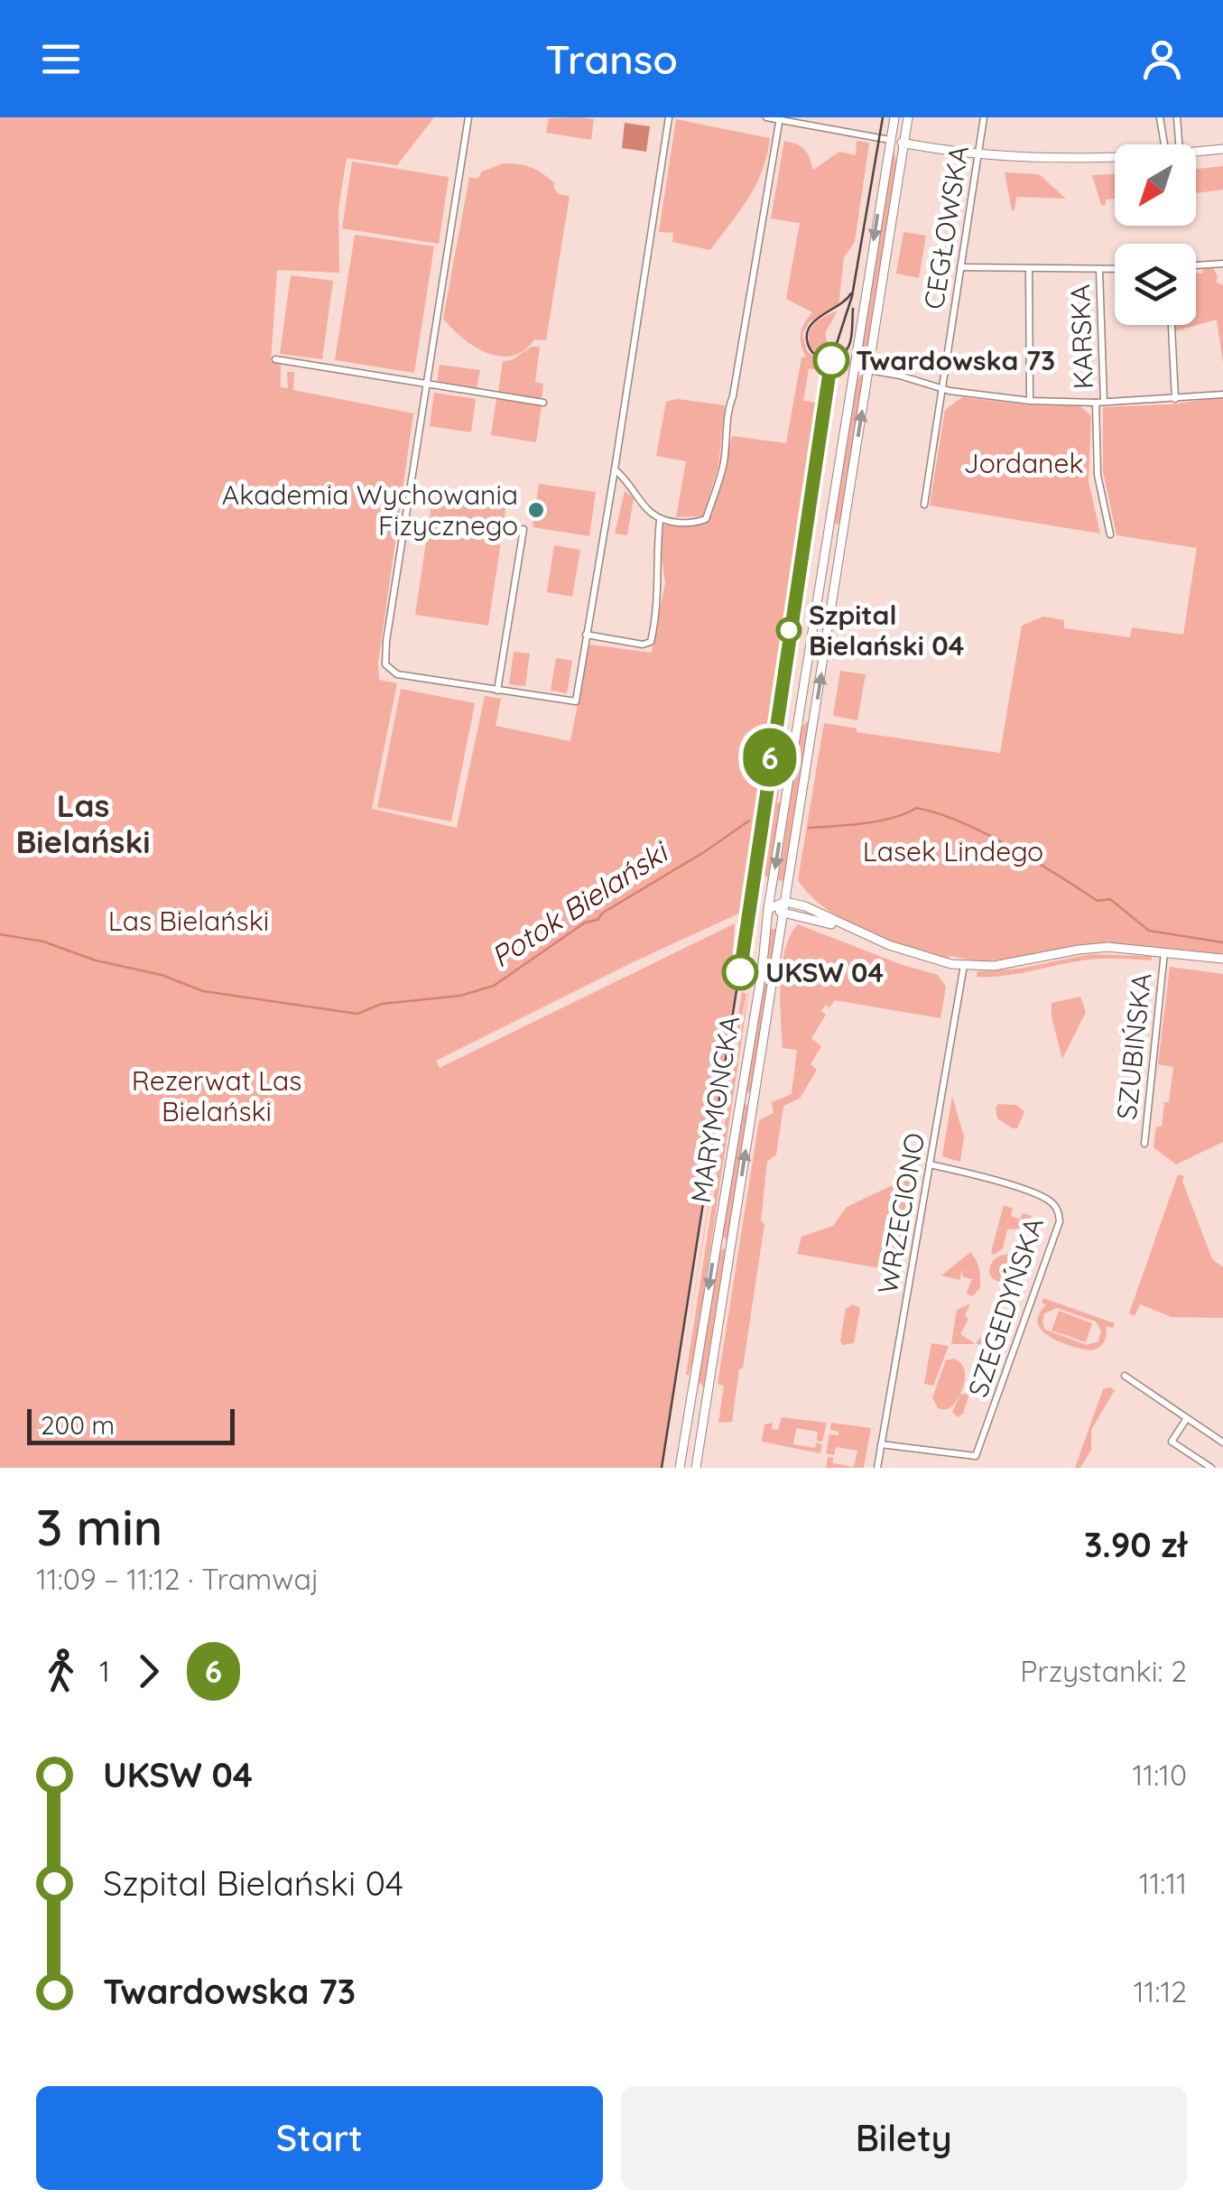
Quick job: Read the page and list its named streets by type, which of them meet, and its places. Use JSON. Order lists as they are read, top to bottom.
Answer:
{
  "streets": {
    "main road": ["MARYMONCKA"],
    "street": [
      "CEGŁOWSKA",
      "KARSKA",
      "SZUBIŃSKA",
      "WRZECIONO",
      "SZEGEDYŃSKA"
    ]
  },
  "crossings": [
    ["WRZECIONO", "SZEGEDYŃSKA"]
  ],
  "districts": ["Las Bielański"],
  "water": ["Potok Bielański"],
  "parks": [
    "Jordanek",
    "Lasek Lindego",
    "Las Bielański",
    "Rezerwat Las Bielański"
  ],
  "places": [
    "Twardowska 73",
    "Akademia Wychowania Fizycznego",
    "Szpital Bielański 04",
    "UKSW 04"
  ],
  "lines": ["tram line 6"],
  "scale_bar": "200 m",
  "north": "bottom left",
  "page": {
    "header": "Transo",
    "on_map": "6",
    "scale": "200 m",
    "heading": ["3 min", "11:09 – 11:12 · Tramwaj", "3.90 zł"],
    "legs": ["1", "6", "Przystanki: 2"],
    "list": [
      {
        "name": "UKSW 04",
        "value": "11:10"
      },
      {
        "name": "Szpital Bielański 04",
        "value": "11:11"
      },
      {
        "name": "Twardowska 73",
        "value": "11:12"
      }
    ],
    "buttons": ["Start", "Bilety"]
  }
}
